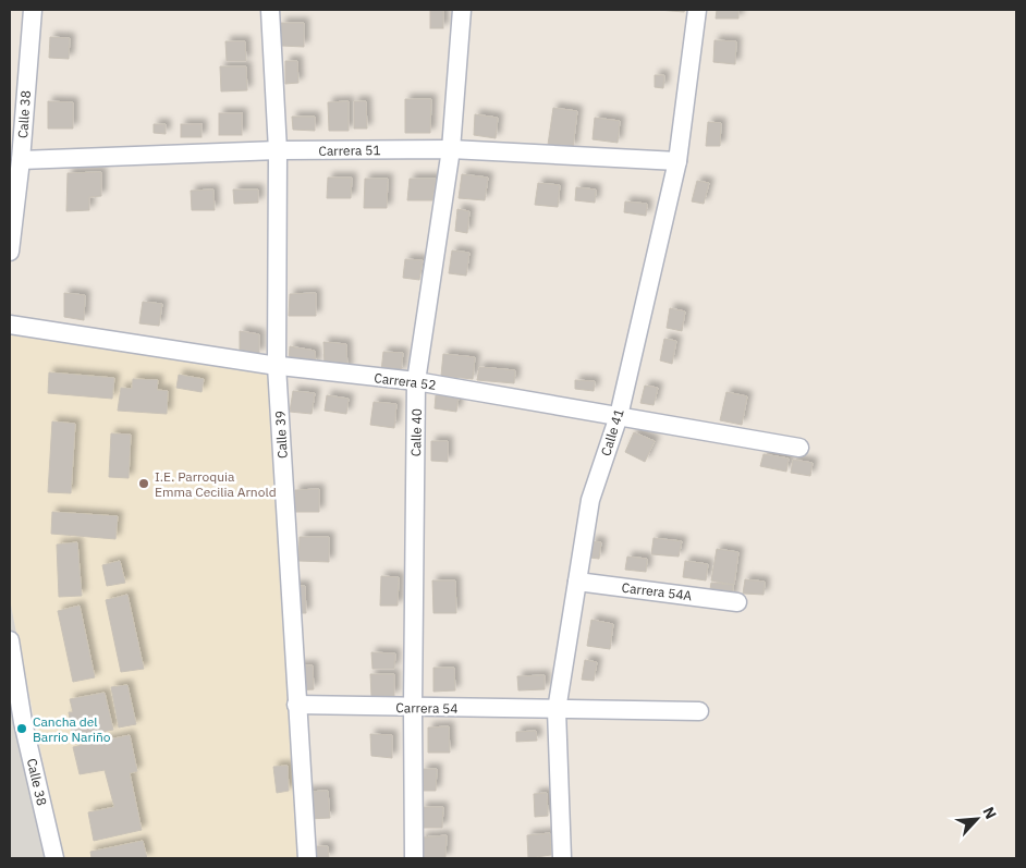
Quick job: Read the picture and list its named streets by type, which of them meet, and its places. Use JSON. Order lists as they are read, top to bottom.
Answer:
{
  "streets": {
    "street": [
      "Calle 38",
      "Carrera 51",
      "Carrera 52",
      "Calle 40",
      "Calle 41",
      "Calle 39",
      "Carrera 54A",
      "Carrera 54"
    ]
  },
  "crossings": [
    ["Calle 38", "Carrera 51"],
    ["Carrera 51", "Calle 40"],
    ["Carrera 51", "Calle 41"],
    ["Carrera 51", "Calle 39"],
    ["Carrera 52", "Calle 40"],
    ["Carrera 52", "Calle 41"],
    ["Carrera 52", "Calle 39"],
    ["Calle 40", "Carrera 54"],
    ["Calle 41", "Carrera 54A"],
    ["Calle 41", "Carrera 54"],
    ["Calle 39", "Carrera 54"]
  ],
  "places": ["I.E. Parroquia Emma Cecilia Arnold", "Cancha del Barrio Nariño"],
  "north": "top right"
}
